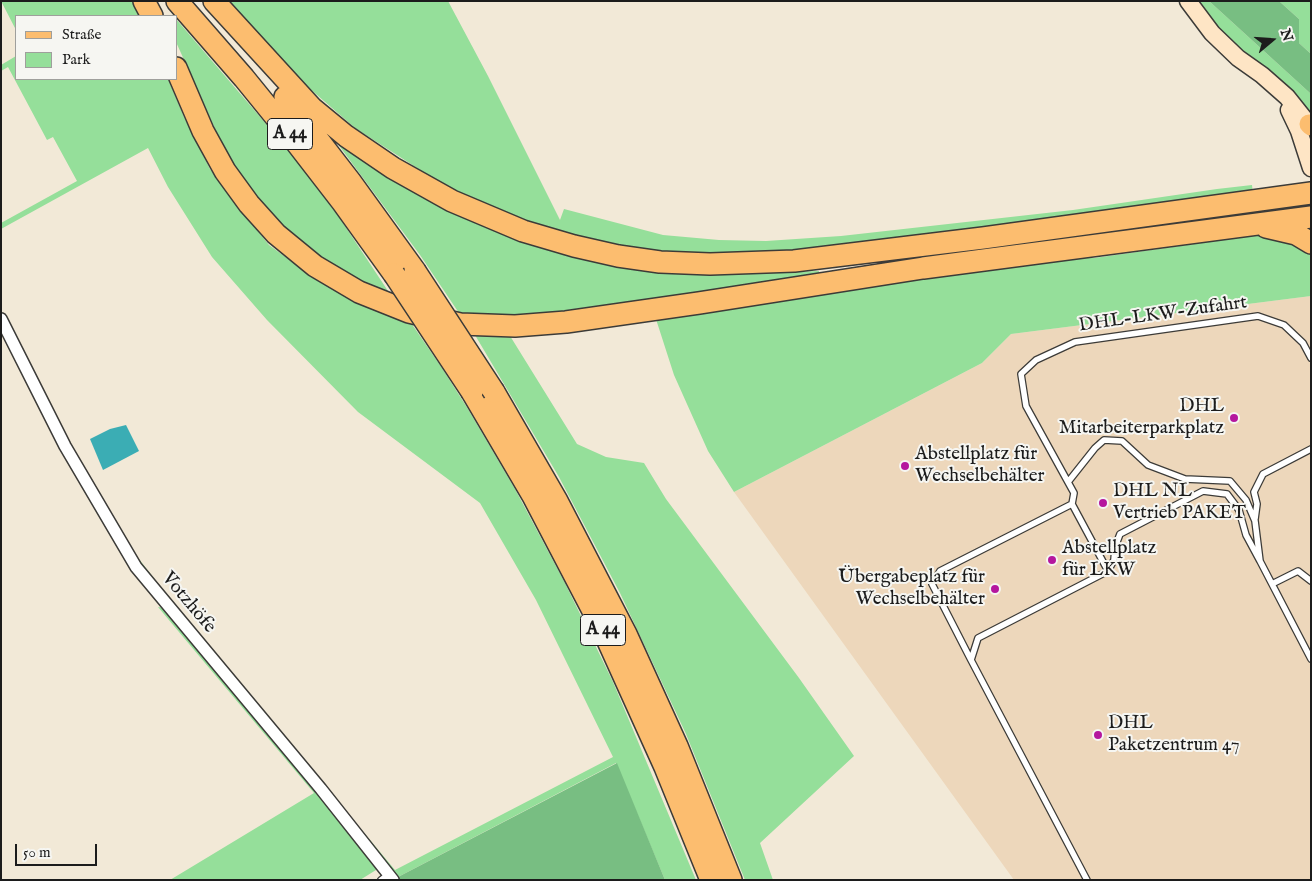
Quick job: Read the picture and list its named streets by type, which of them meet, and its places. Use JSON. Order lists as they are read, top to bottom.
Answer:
{
  "streets": {
    "highway": ["A 44"],
    "street": ["Votzhöfe"],
    "lane": ["DHL-LKW-Zufahrt"]
  },
  "places": [
    "DHL Mitarbeiterparkplatz",
    "Abstellplatz für Wechselbehälter",
    "DHL NL Vertrieb PAKET",
    "Abstellplatz für LKW",
    "Übergabeplatz für Wechselbehälter",
    "DHL Paketzentrum 47"
  ],
  "legend": ["Straße", "Park"],
  "scale_bar": "50 m",
  "north": "right"
}
